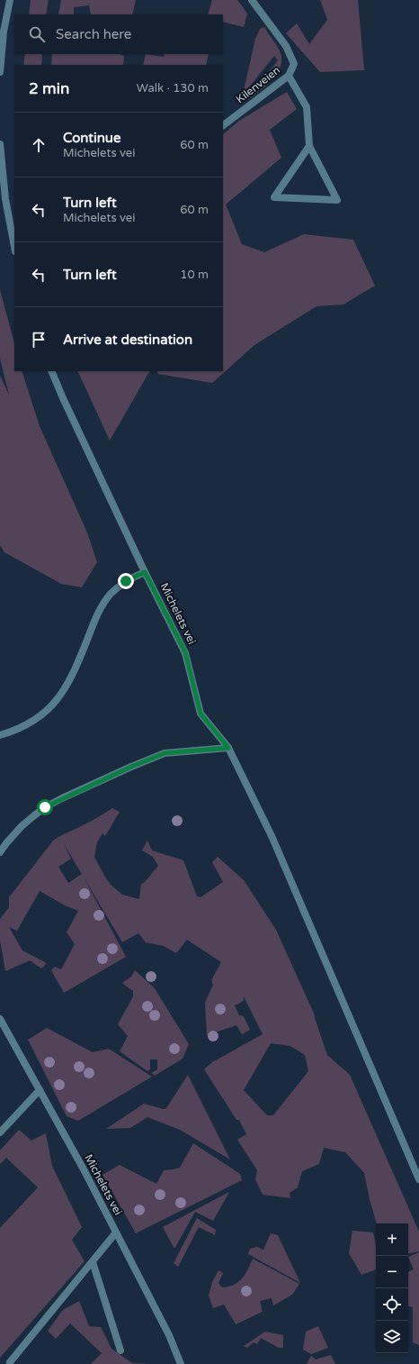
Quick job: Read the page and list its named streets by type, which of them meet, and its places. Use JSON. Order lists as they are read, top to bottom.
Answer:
{
  "streets": {
    "street": ["Kilenveien", "Michelets vei"]
  },
  "page": {
    "search": "Search here",
    "heading": ["2 min", "Walk · 130 m"],
    "list": [
      ["Continue", "Michelets vei", "60 m"],
      ["Turn left", "Michelets vei", "60 m"],
      ["Turn left", "10 m"],
      "Arrive at destination"
    ],
    "map_buttons": ["+", "−"]
  }
}
